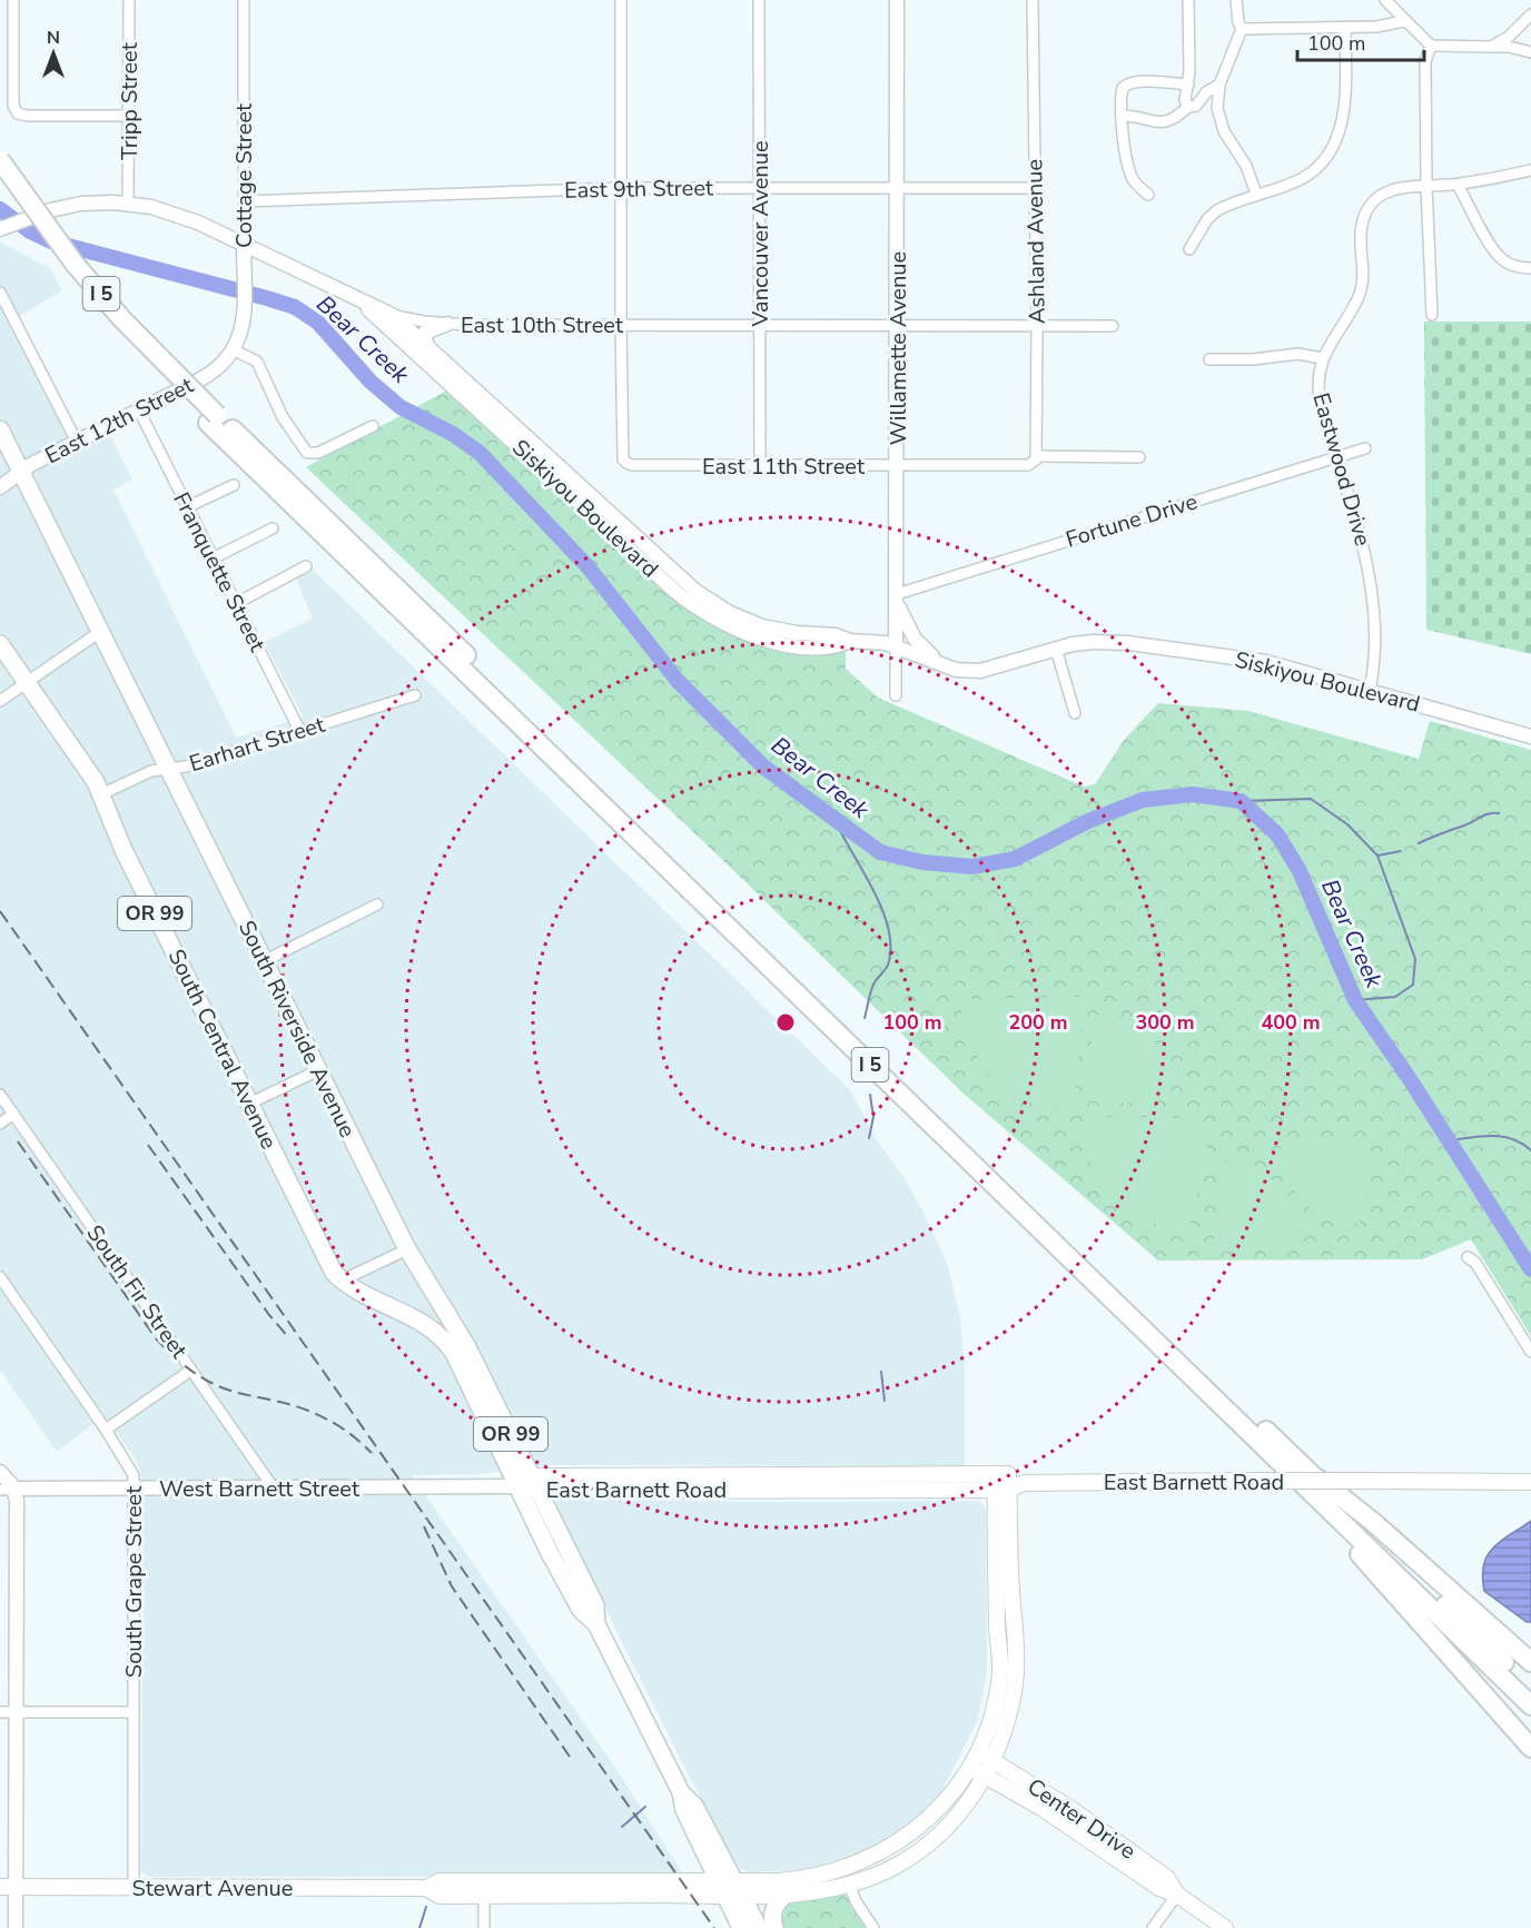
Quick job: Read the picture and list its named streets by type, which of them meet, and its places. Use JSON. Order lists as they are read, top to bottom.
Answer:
{
  "streets": {
    "highway": ["I 5"],
    "main road": [
      "OR 99",
      "South Riverside Avenue",
      "South Central Avenue",
      "East Barnett Road",
      "Center Drive",
      "Stewart Avenue"
    ],
    "street": [
      "Tripp Street",
      "Cottage Street",
      "East 9th Street",
      "Vancouver Avenue",
      "Ashland Avenue",
      "East 10th Street",
      "Willamette Avenue",
      "East 12th Street",
      "East 11th Street",
      "Eastwood Drive",
      "Siskiyou Boulevard",
      "Fortune Drive",
      "Franquette Street",
      "Earhart Street",
      "South Fir Street",
      "West Barnett Street",
      "South Grape Street"
    ]
  },
  "crossings": [
    ["Tripp Street", "East 10th Street"],
    ["Cottage Street", "East 9th Street"],
    ["Cottage Street", "East 10th Street"],
    ["Cottage Street", "East 12th Street"],
    ["East 9th Street", "Vancouver Avenue"],
    ["East 9th Street", "Ashland Avenue"],
    ["East 9th Street", "Willamette Avenue"],
    ["Vancouver Avenue", "East 10th Street"],
    ["Vancouver Avenue", "East 11th Street"],
    ["Ashland Avenue", "East 10th Street"],
    ["Ashland Avenue", "East 11th Street"],
    ["East 10th Street", "Willamette Avenue"],
    ["East 10th Street", "East 11th Street"],
    ["East 10th Street", "Siskiyou Boulevard"],
    ["Willamette Avenue", "East 11th Street"],
    ["Willamette Avenue", "Siskiyou Boulevard"],
    ["Willamette Avenue", "Fortune Drive"],
    ["East 12th Street", "Franquette Street"],
    ["East 12th Street", "South Riverside Avenue"],
    ["Eastwood Drive", "Siskiyou Boulevard"],
    ["Eastwood Drive", "Fortune Drive"],
    ["Franquette Street", "Earhart Street"],
    ["Earhart Street", "South Riverside Avenue"],
    ["Earhart Street", "South Central Avenue"],
    ["OR 99", "South Riverside Avenue"],
    ["OR 99", "Stewart Avenue"],
    ["South Riverside Avenue", "South Central Avenue"],
    ["South Riverside Avenue", "East Barnett Road"],
    ["South Riverside Avenue", "West Barnett Street"],
    ["South Riverside Avenue", "Stewart Avenue"],
    ["South Fir Street", "West Barnett Street"],
    ["East Barnett Road", "West Barnett Street"],
    ["West Barnett Street", "South Grape Street"],
    ["South Grape Street", "Stewart Avenue"]
  ],
  "water": ["Bear Creek"],
  "scale_bar": "100 m",
  "north": "top",
  "rings": [
    "100 m",
    "200 m",
    "300 m",
    "400 m"
  ]
}
